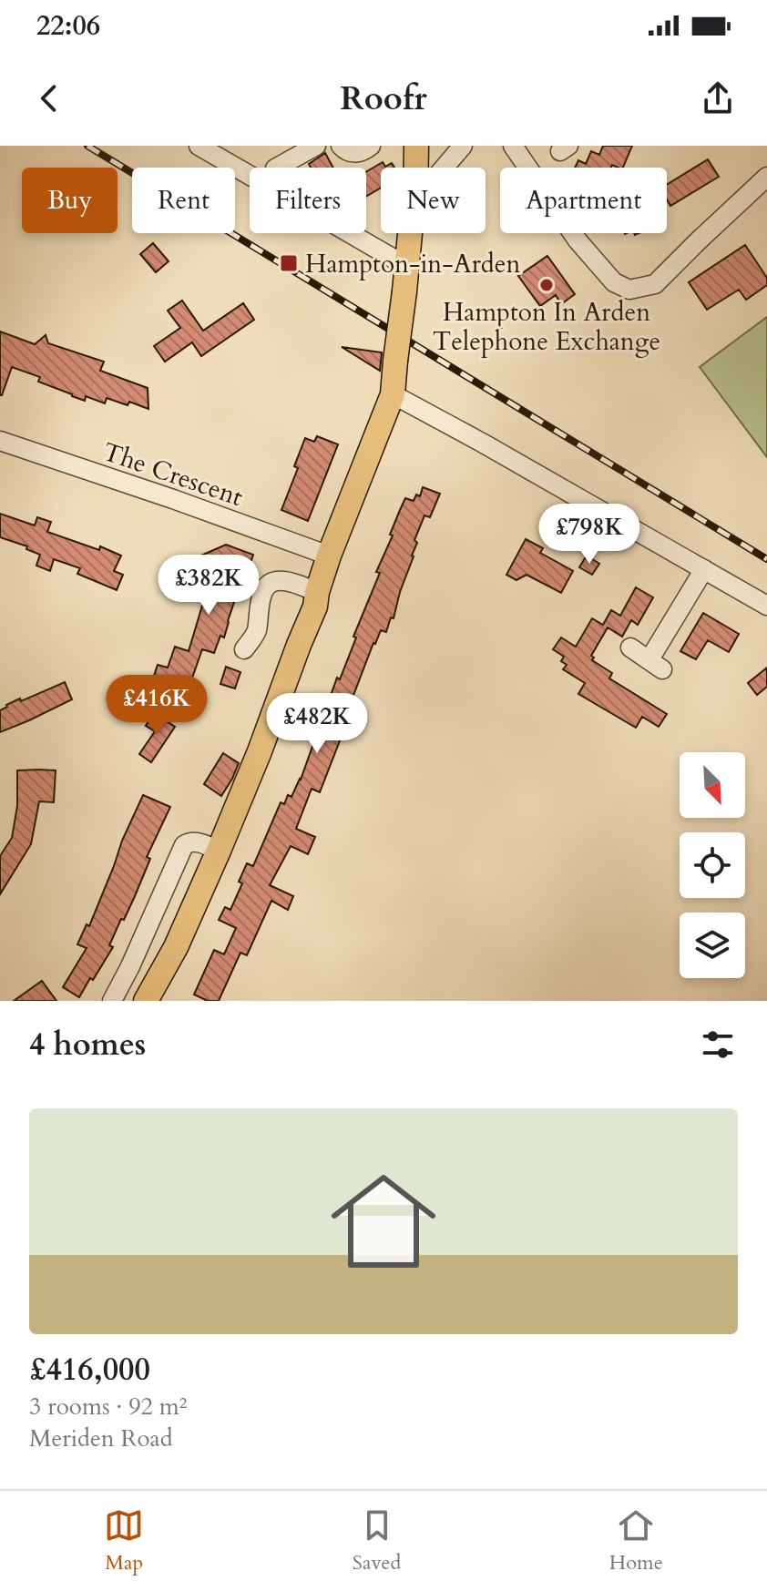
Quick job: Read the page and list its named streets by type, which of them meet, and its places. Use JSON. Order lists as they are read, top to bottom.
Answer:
{
  "streets": {
    "street": ["The Crescent"]
  },
  "places": {
    "transit": ["Hampton-in-Arden"],
    "other": ["Hampton In Arden Telephone Exchange"]
  },
  "north": "bottom right",
  "page": {
    "status": "22:06",
    "header": "Roofr",
    "chip": [
      "Buy",
      "Rent",
      "Filters",
      "New",
      "Apartment"
    ],
    "price": [
      "£798K",
      "£382K",
      "£416K",
      "£482K"
    ],
    "heading": "4 homes",
    "list": [
      {
        "name": "£416,000",
        "note": "3 rooms · 92 m² · Meriden Road"
      }
    ],
    "tabs": ["Map", "Saved", "Home"]
  }
}
